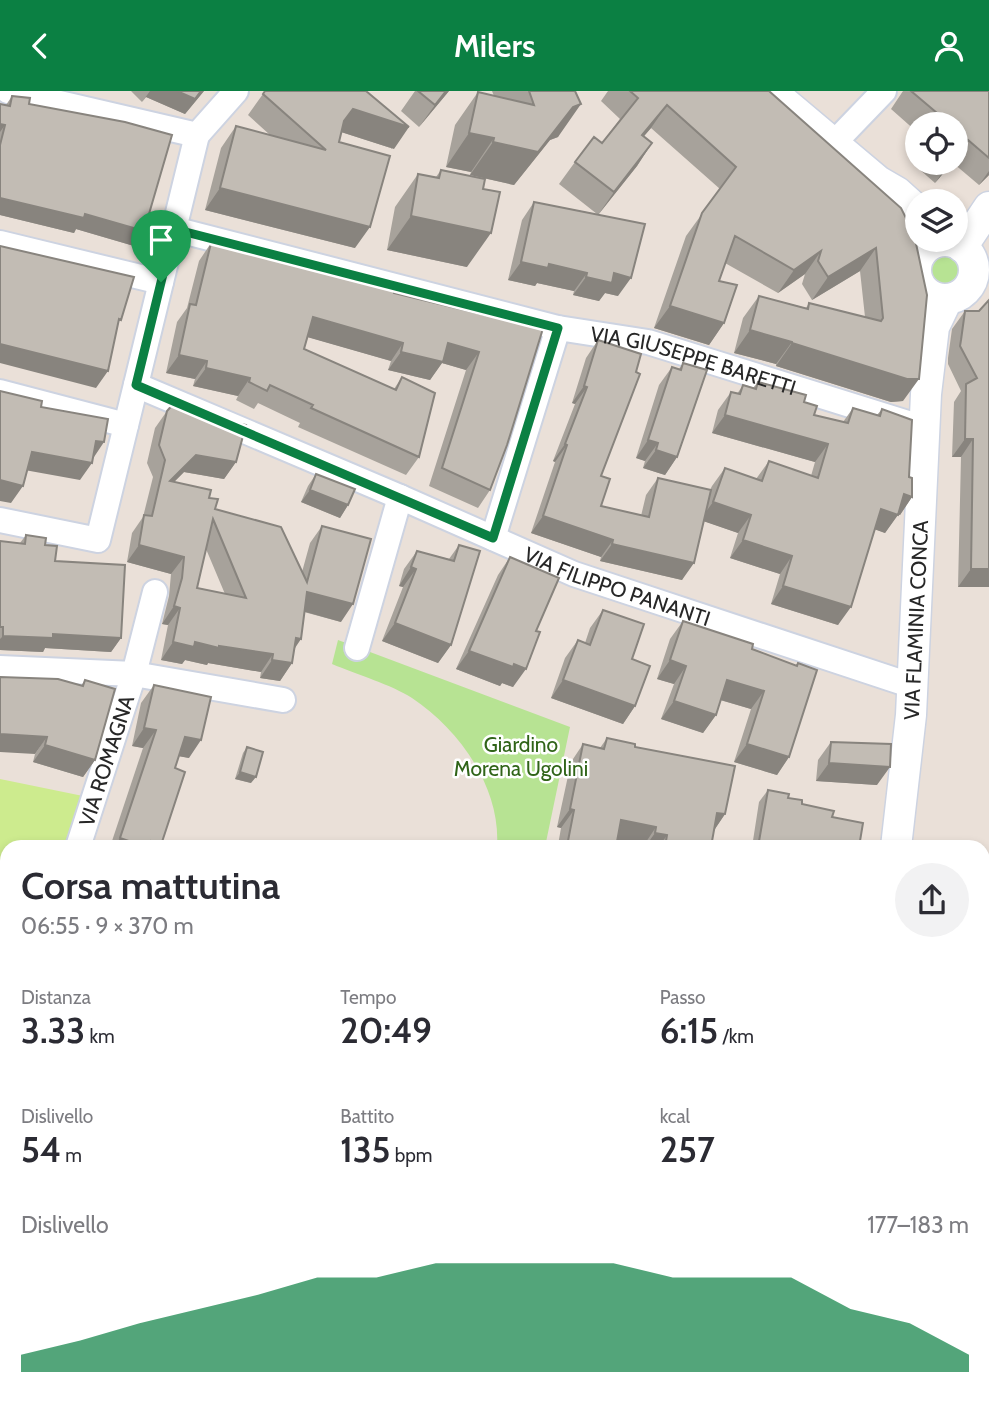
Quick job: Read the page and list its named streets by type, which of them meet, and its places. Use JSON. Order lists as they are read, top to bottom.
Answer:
{
  "streets": {
    "street": [
      "VIA GIUSEPPE BARETTI",
      "VIA FILIPPO PANANTI",
      "VIA FLAMINIA CONCA",
      "VIA ROMAGNA"
    ]
  },
  "crossings": [
    ["VIA GIUSEPPE BARETTI", "VIA FLAMINIA CONCA"],
    ["VIA FILIPPO PANANTI", "VIA FLAMINIA CONCA"]
  ],
  "parks": ["Giardino Morena Ugolini"],
  "page": {
    "header": "Milers",
    "heading": ["Corsa mattutina", "06:55 · 9 × 370 m"],
    "stats": [
      ["Distanza", "3.33 km"],
      ["Tempo", "20:49"],
      ["Passo", "6:15 /km"],
      ["Dislivello", "54 m"],
      ["Battito", "135 bpm"],
      ["kcal", "257"]
    ],
    "chart": ["Dislivello", "177–183 m"]
  }
}
